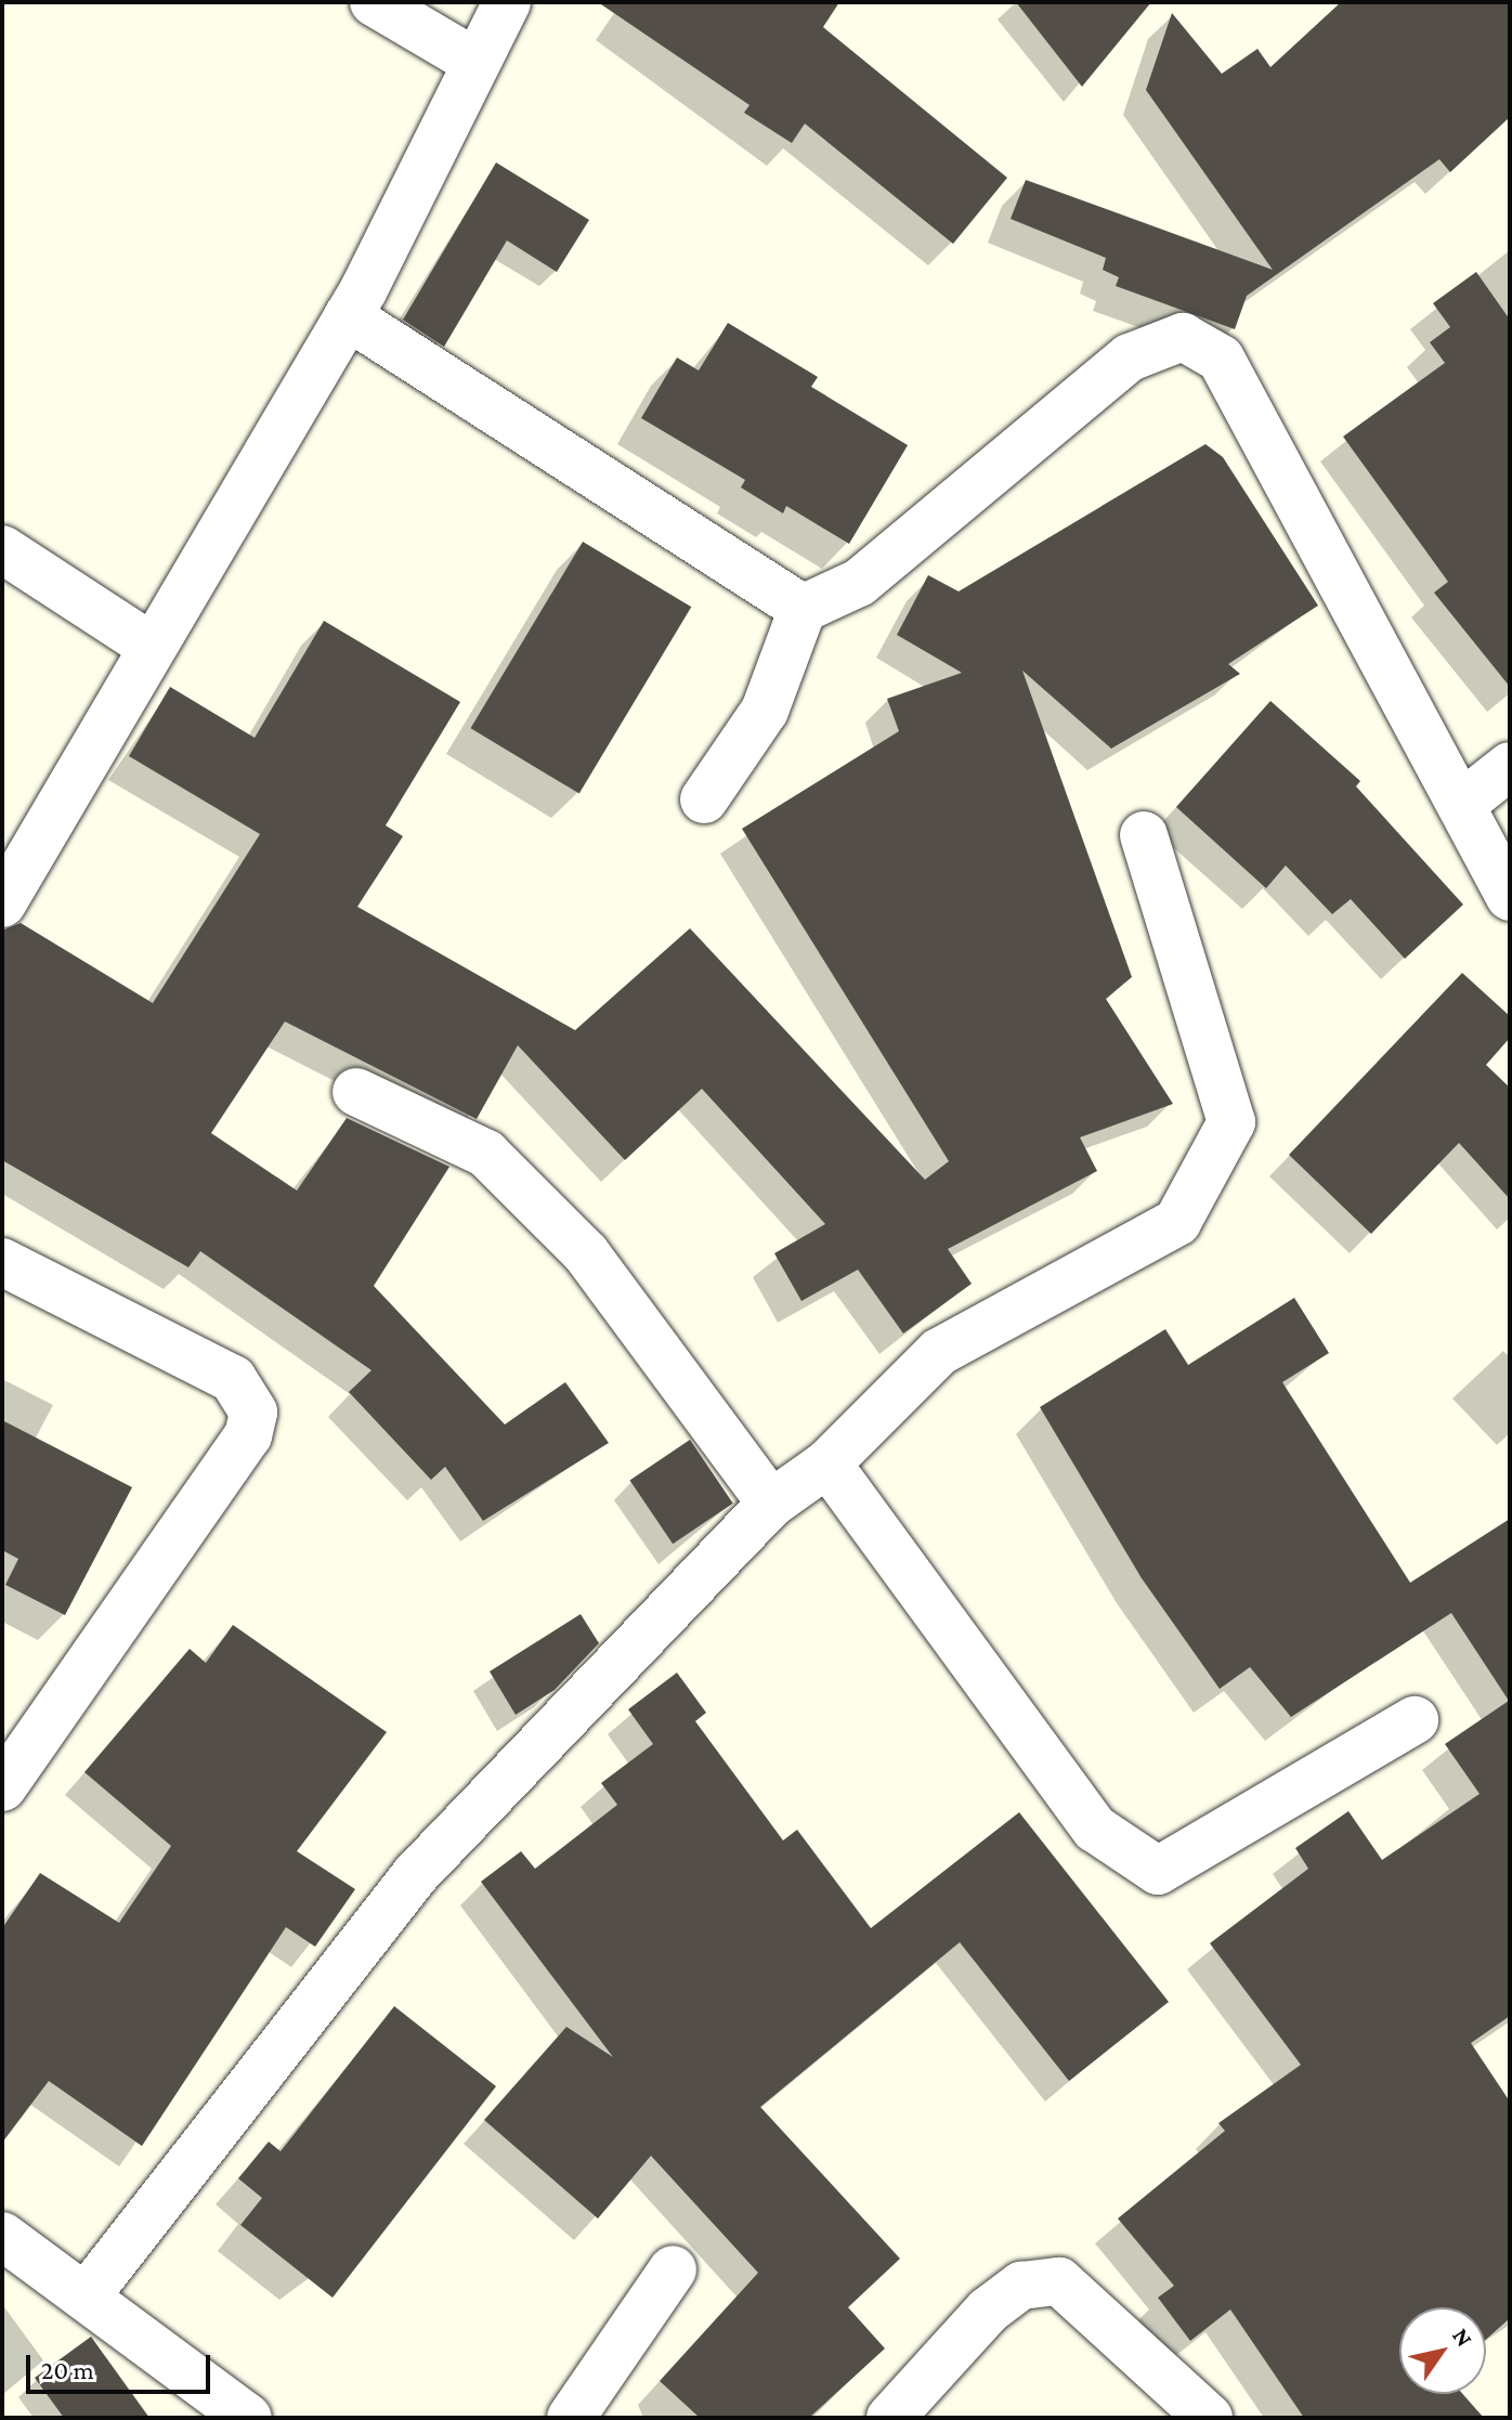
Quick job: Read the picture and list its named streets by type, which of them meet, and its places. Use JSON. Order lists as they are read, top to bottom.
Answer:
{
  "scale_bar": "20 m",
  "north": "top right"
}
